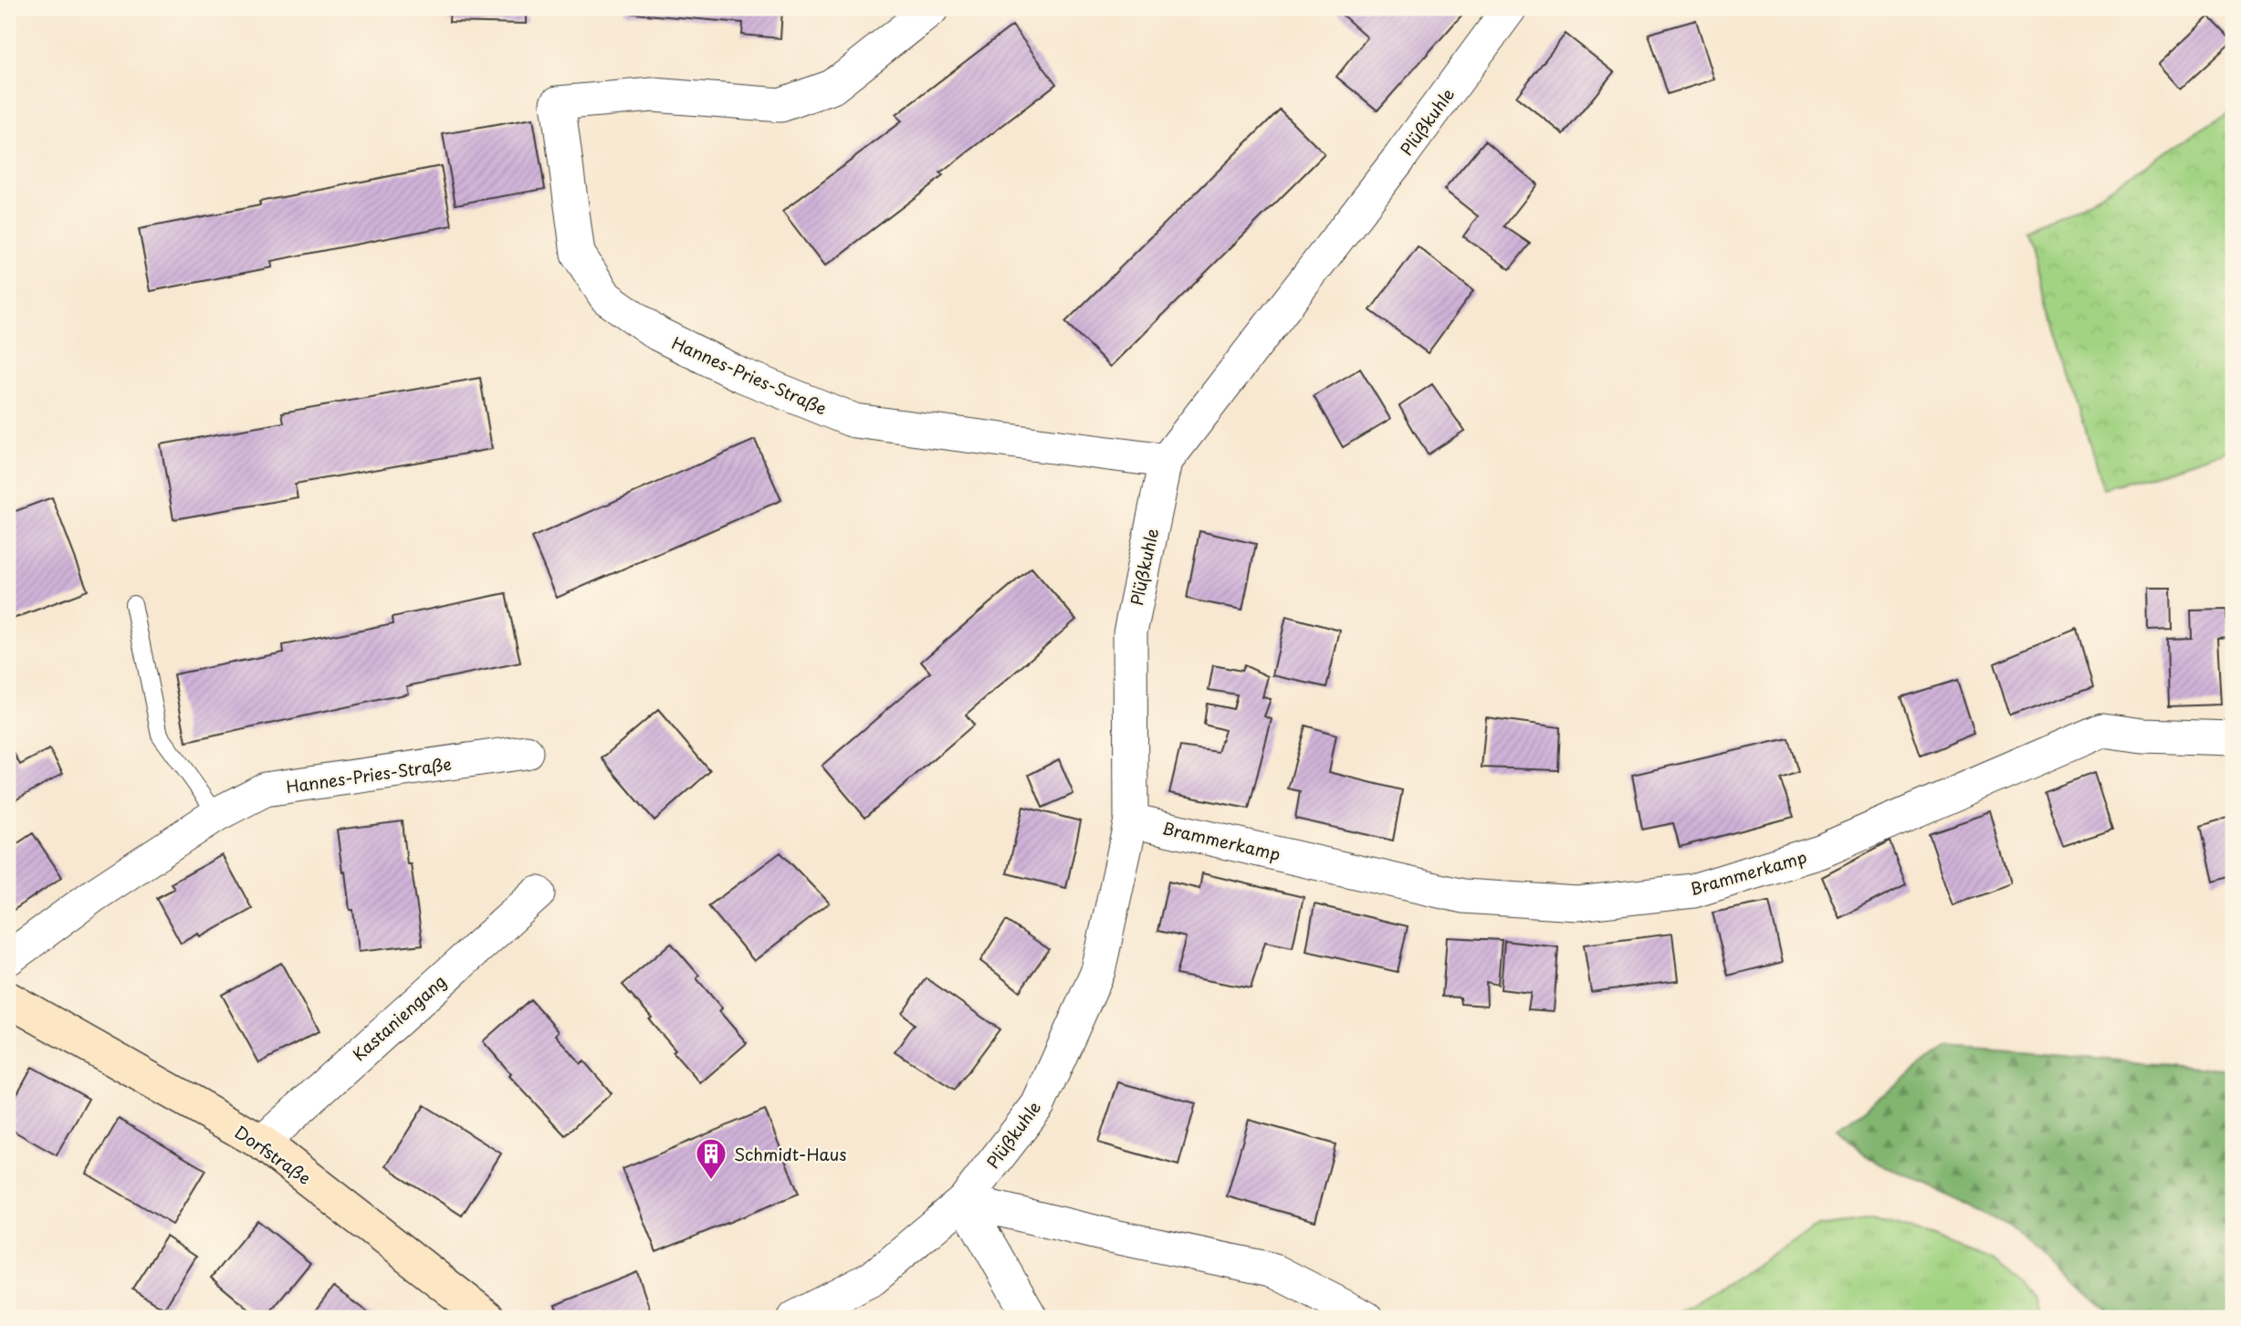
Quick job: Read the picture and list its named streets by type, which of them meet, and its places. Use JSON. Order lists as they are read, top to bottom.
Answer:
{
  "streets": {
    "street": [
      "Plüßkuhle",
      "Hannes-Pries-Straße",
      "Brammerkamp",
      "Kastaniengang",
      "Dorfstraße"
    ]
  },
  "crossings": [
    ["Plüßkuhle", "Hannes-Pries-Straße"],
    ["Plüßkuhle", "Brammerkamp"],
    ["Kastaniengang", "Dorfstraße"]
  ],
  "places": {
    "building": ["Schmidt-Haus"]
  }
}
